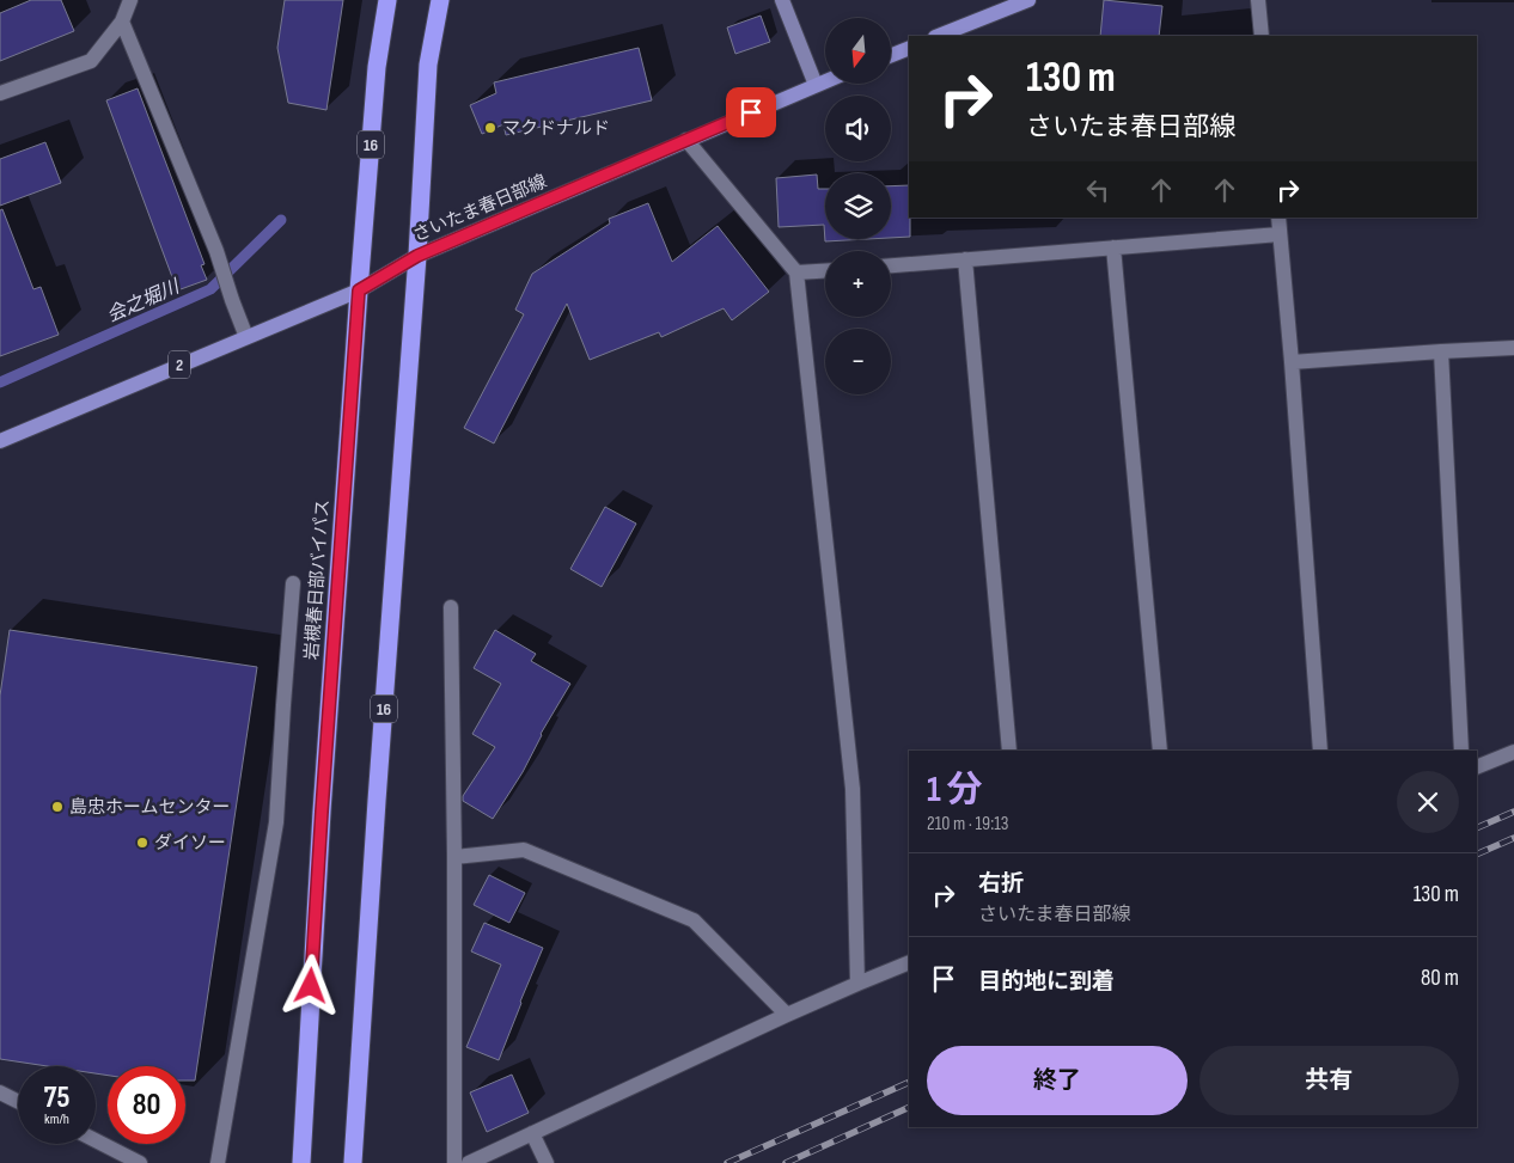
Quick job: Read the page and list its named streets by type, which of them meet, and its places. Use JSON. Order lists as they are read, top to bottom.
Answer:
{
  "streets": {
    "highway": ["16", "岩槻春日部バイパス"],
    "main road": ["さいたま春日部線", "2"]
  },
  "crossings": [
    ["16", "さいたま春日部線"],
    ["さいたま春日部線", "岩槻春日部バイパス"]
  ],
  "water": ["会之堀川"],
  "places": ["マクドナルド", "島忠ホームセンター", "ダイソー"],
  "north": "bottom",
  "page": {
    "map_buttons": ["+", "−"],
    "turn": ["130 m", "さいたま春日部線"],
    "heading": ["1 分", "210 m · 19:13"],
    "list": [
      {
        "name": "右折",
        "note": "さいたま春日部線",
        "value": "130 m"
      },
      {
        "name": "目的地に到着",
        "value": "80 m"
      }
    ],
    "buttons": ["終了", "共有"],
    "speed": "75 km/h",
    "limit": "80"
  }
}
